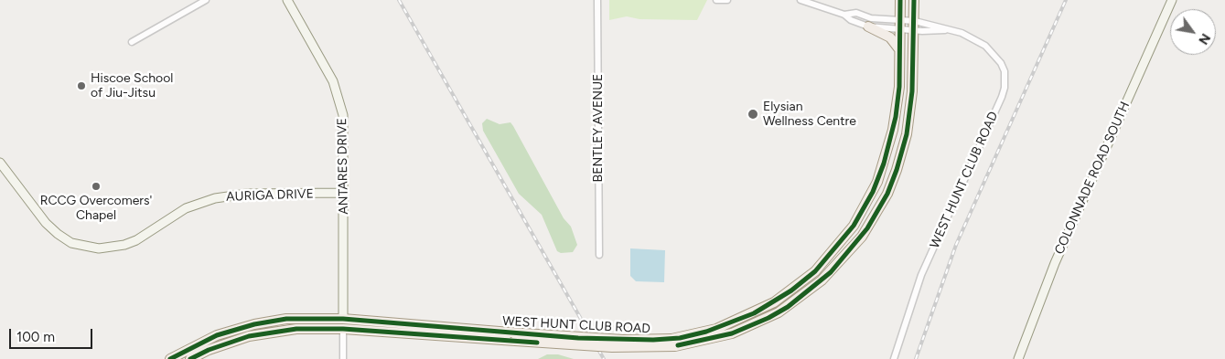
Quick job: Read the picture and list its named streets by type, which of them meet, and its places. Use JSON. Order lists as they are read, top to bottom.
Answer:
{
  "streets": {
    "main road": ["WEST HUNT CLUB ROAD"],
    "street": [
      "BENTLEY AVENUE",
      "ANTARES DRIVE",
      "COLONNADE ROAD SOUTH",
      "AURIGA DRIVE"
    ]
  },
  "crossings": [
    ["ANTARES DRIVE", "WEST HUNT CLUB ROAD"],
    ["ANTARES DRIVE", "AURIGA DRIVE"]
  ],
  "places": ["Hiscoe School of Jiu-Jitsu", "Elysian Wellness Centre", "RCCG Overcomers' Chapel"],
  "scale_bar": "100 m",
  "north": "bottom right"
}
